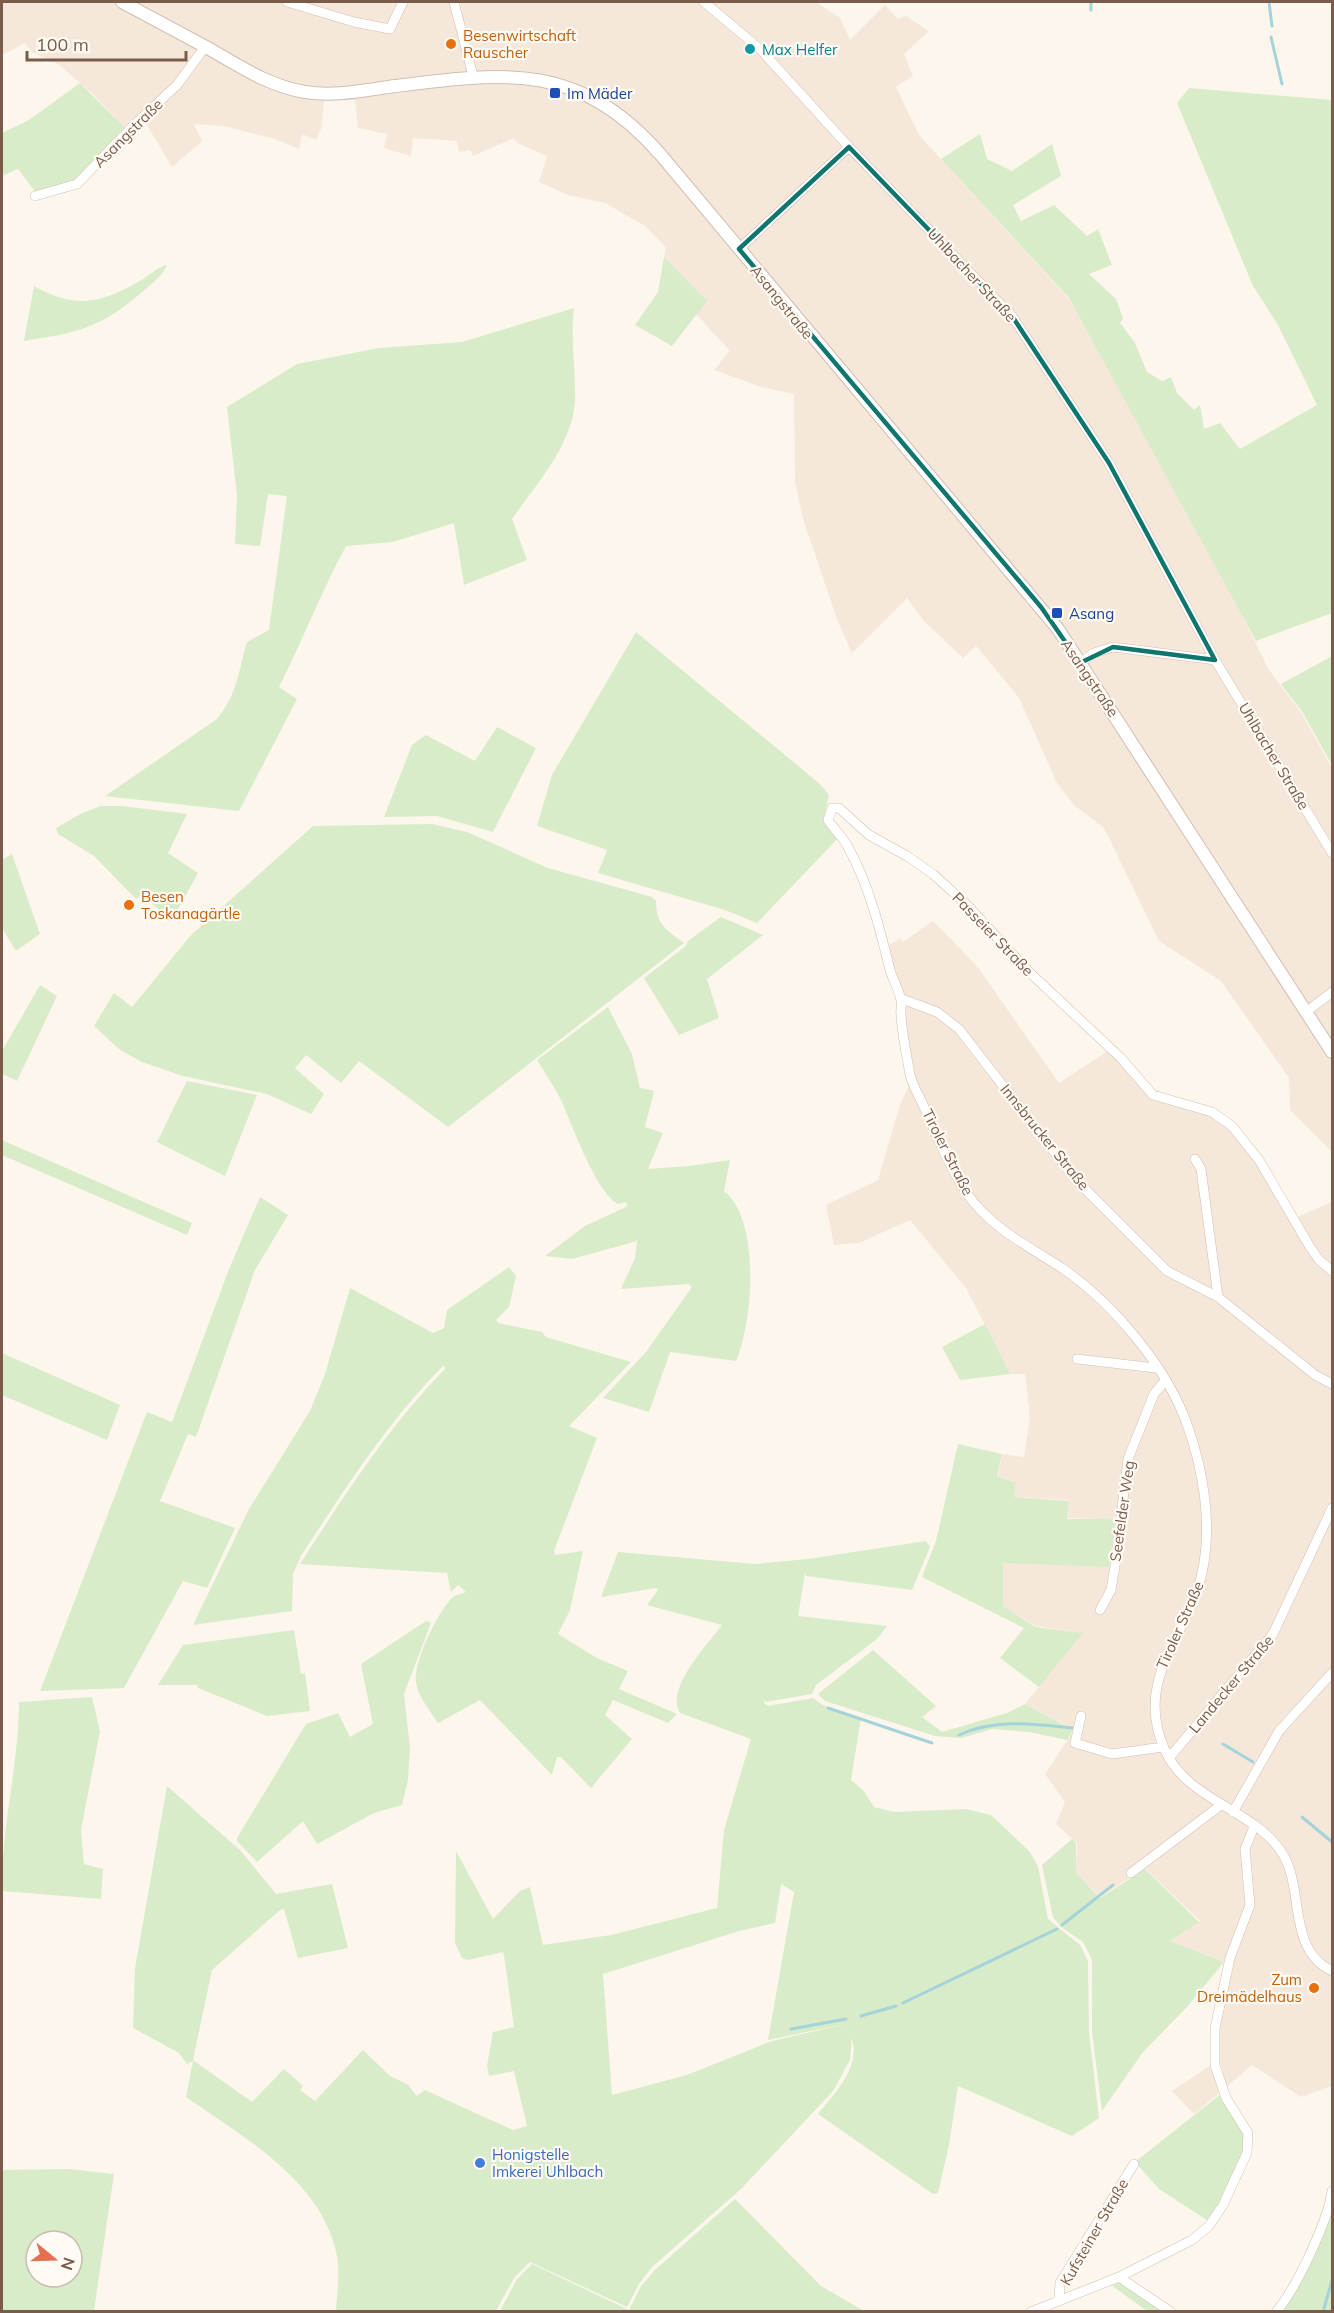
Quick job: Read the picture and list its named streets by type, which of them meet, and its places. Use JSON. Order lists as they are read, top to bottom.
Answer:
{
  "streets": {
    "street": [
      "Asangstraße",
      "Uhlbacher Straße",
      "Passeier Straße",
      "Innsbrucker Straße",
      "Tiroler Straße",
      "Seefelder Weg",
      "Landecker Straße",
      "Kufsteiner Straße"
    ]
  },
  "crossings": [
    ["Passeier Straße", "Innsbrucker Straße"],
    ["Passeier Straße", "Tiroler Straße"],
    ["Tiroler Straße", "Seefelder Weg"],
    ["Tiroler Straße", "Landecker Straße"],
    ["Tiroler Straße", "Kufsteiner Straße"]
  ],
  "places": {
    "other": [
      "Besenwirtschaft Rauscher",
      "Max Helfer",
      "Besen Toskanagärtle",
      "Zum Dreimädelhaus",
      "Honigstelle Imkerei Uhlbach"
    ],
    "transit": ["Im Mäder", "Asang"]
  },
  "scale_bar": "100 m",
  "north": "right"
}
